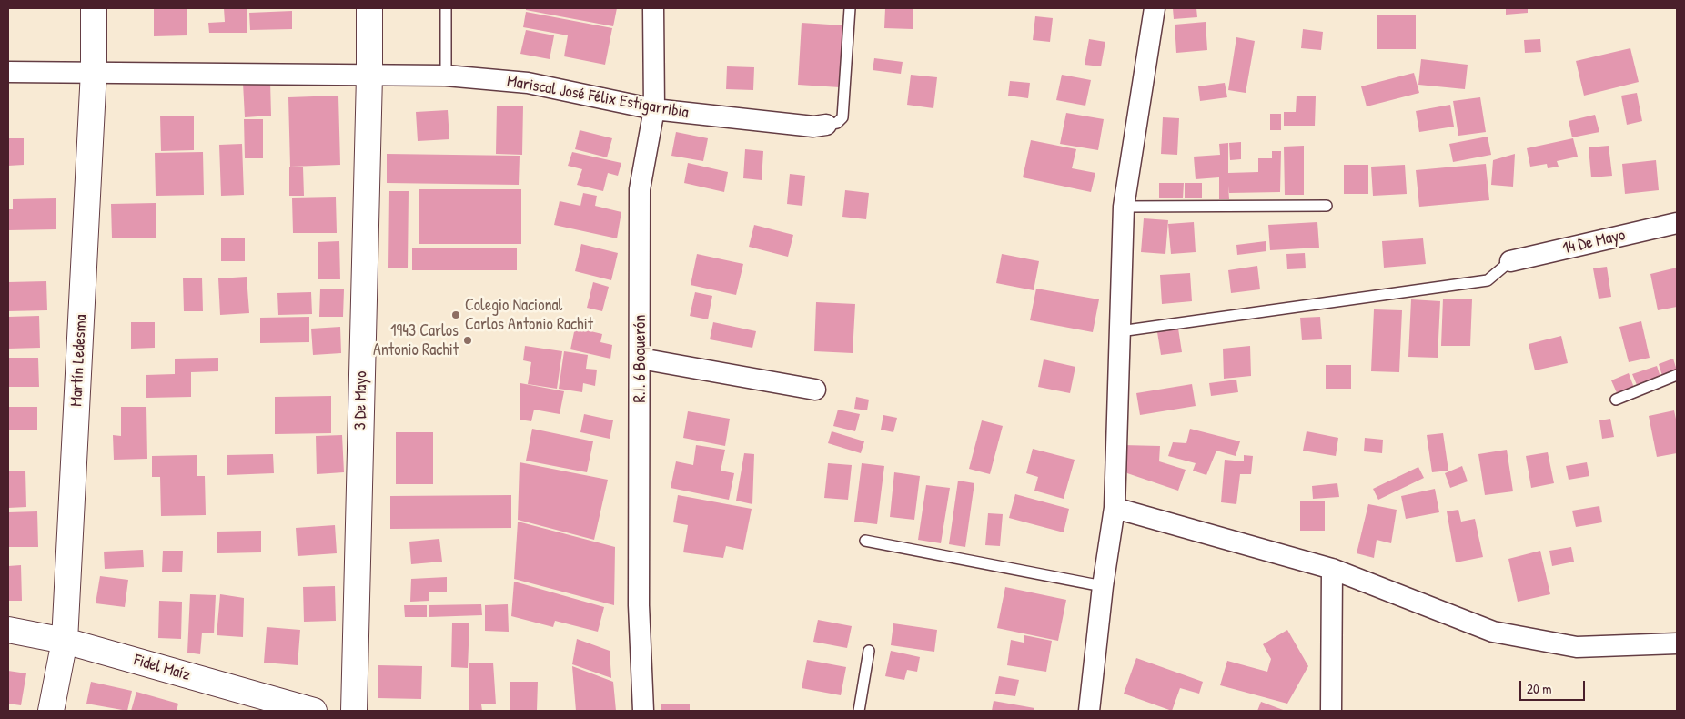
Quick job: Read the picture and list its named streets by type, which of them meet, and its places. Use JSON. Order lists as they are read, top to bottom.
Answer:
{
  "streets": {
    "street": [
      "Mariscal José Félix Estigarribia",
      "14 De Mayo",
      "R.I. 6 Boquerón",
      "Martín Ledesma",
      "3 De Mayo",
      "Fidel Maíz"
    ]
  },
  "crossings": [
    ["Mariscal José Félix Estigarribia", "R.I. 6 Boquerón"],
    ["Mariscal José Félix Estigarribia", "Martín Ledesma"],
    ["Mariscal José Félix Estigarribia", "3 De Mayo"],
    ["Martín Ledesma", "Fidel Maíz"]
  ],
  "places": ["Colegio Nacional Carlos Antonio Rachit", "1943 Carlos Antonio Rachit"],
  "scale_bar": "20 m"
}
